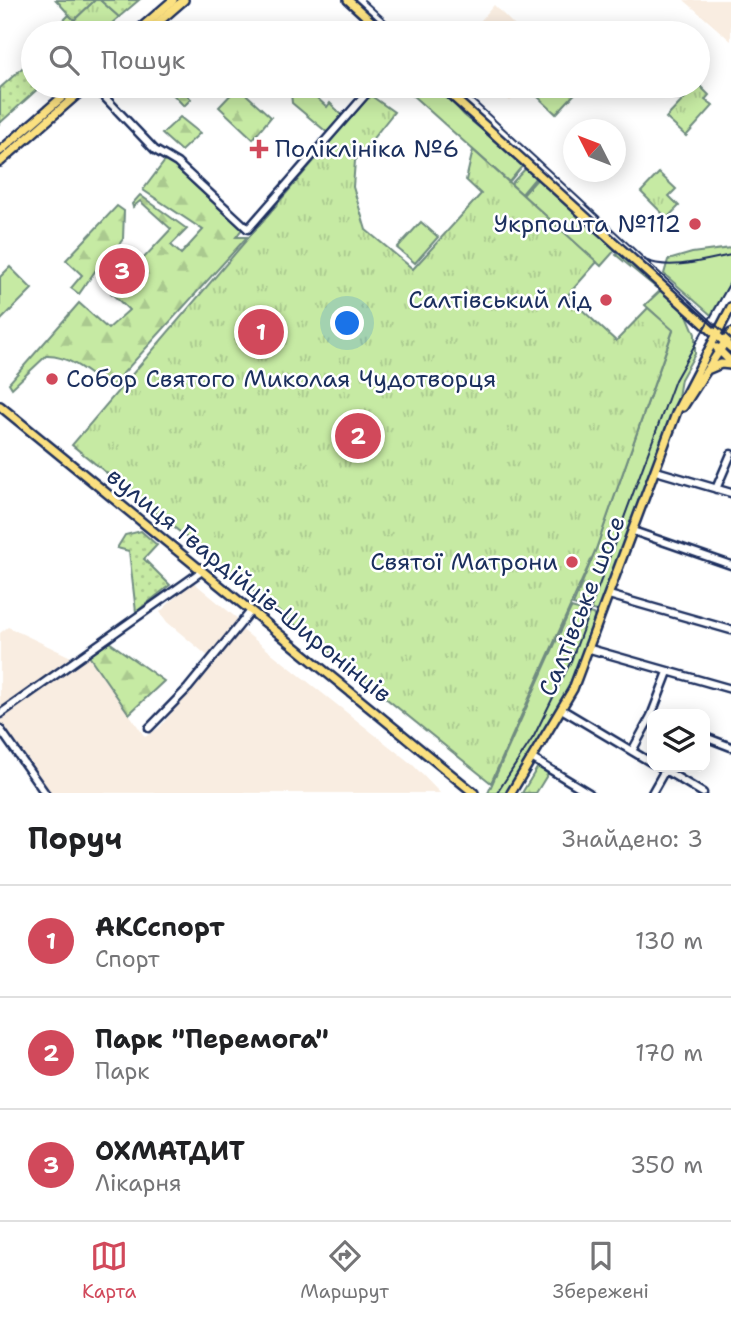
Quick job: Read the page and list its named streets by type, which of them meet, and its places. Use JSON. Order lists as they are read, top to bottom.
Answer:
{
  "streets": {
    "main road": ["вулиця Гвардійців-Широнінців", "Салтівське шосе"]
  },
  "places": {
    "health": ["Поліклініка №6"],
    "other": [
      "Укрпошта №112",
      "Салтівський лід",
      "Собор Святого Миколая Чудотворця",
      "Святої Матрони"
    ]
  },
  "north": "top left",
  "page": {
    "search": "Пошук",
    "pins": ["3", "1", "2"],
    "heading": ["Поруч", "Знайдено: 3"],
    "list": [
      {
        "mark": "1",
        "name": "АКСспорт",
        "note": "Спорт",
        "value": "130 m"
      },
      {
        "mark": "2",
        "name": "Парк \"Перемога\"",
        "note": "Парк",
        "value": "170 m"
      },
      {
        "mark": "3",
        "name": "ОХМАТДИТ",
        "note": "Лікарня",
        "value": "350 m"
      }
    ],
    "nav": ["Карта", "Маршрут", "Збережені"]
  }
}
